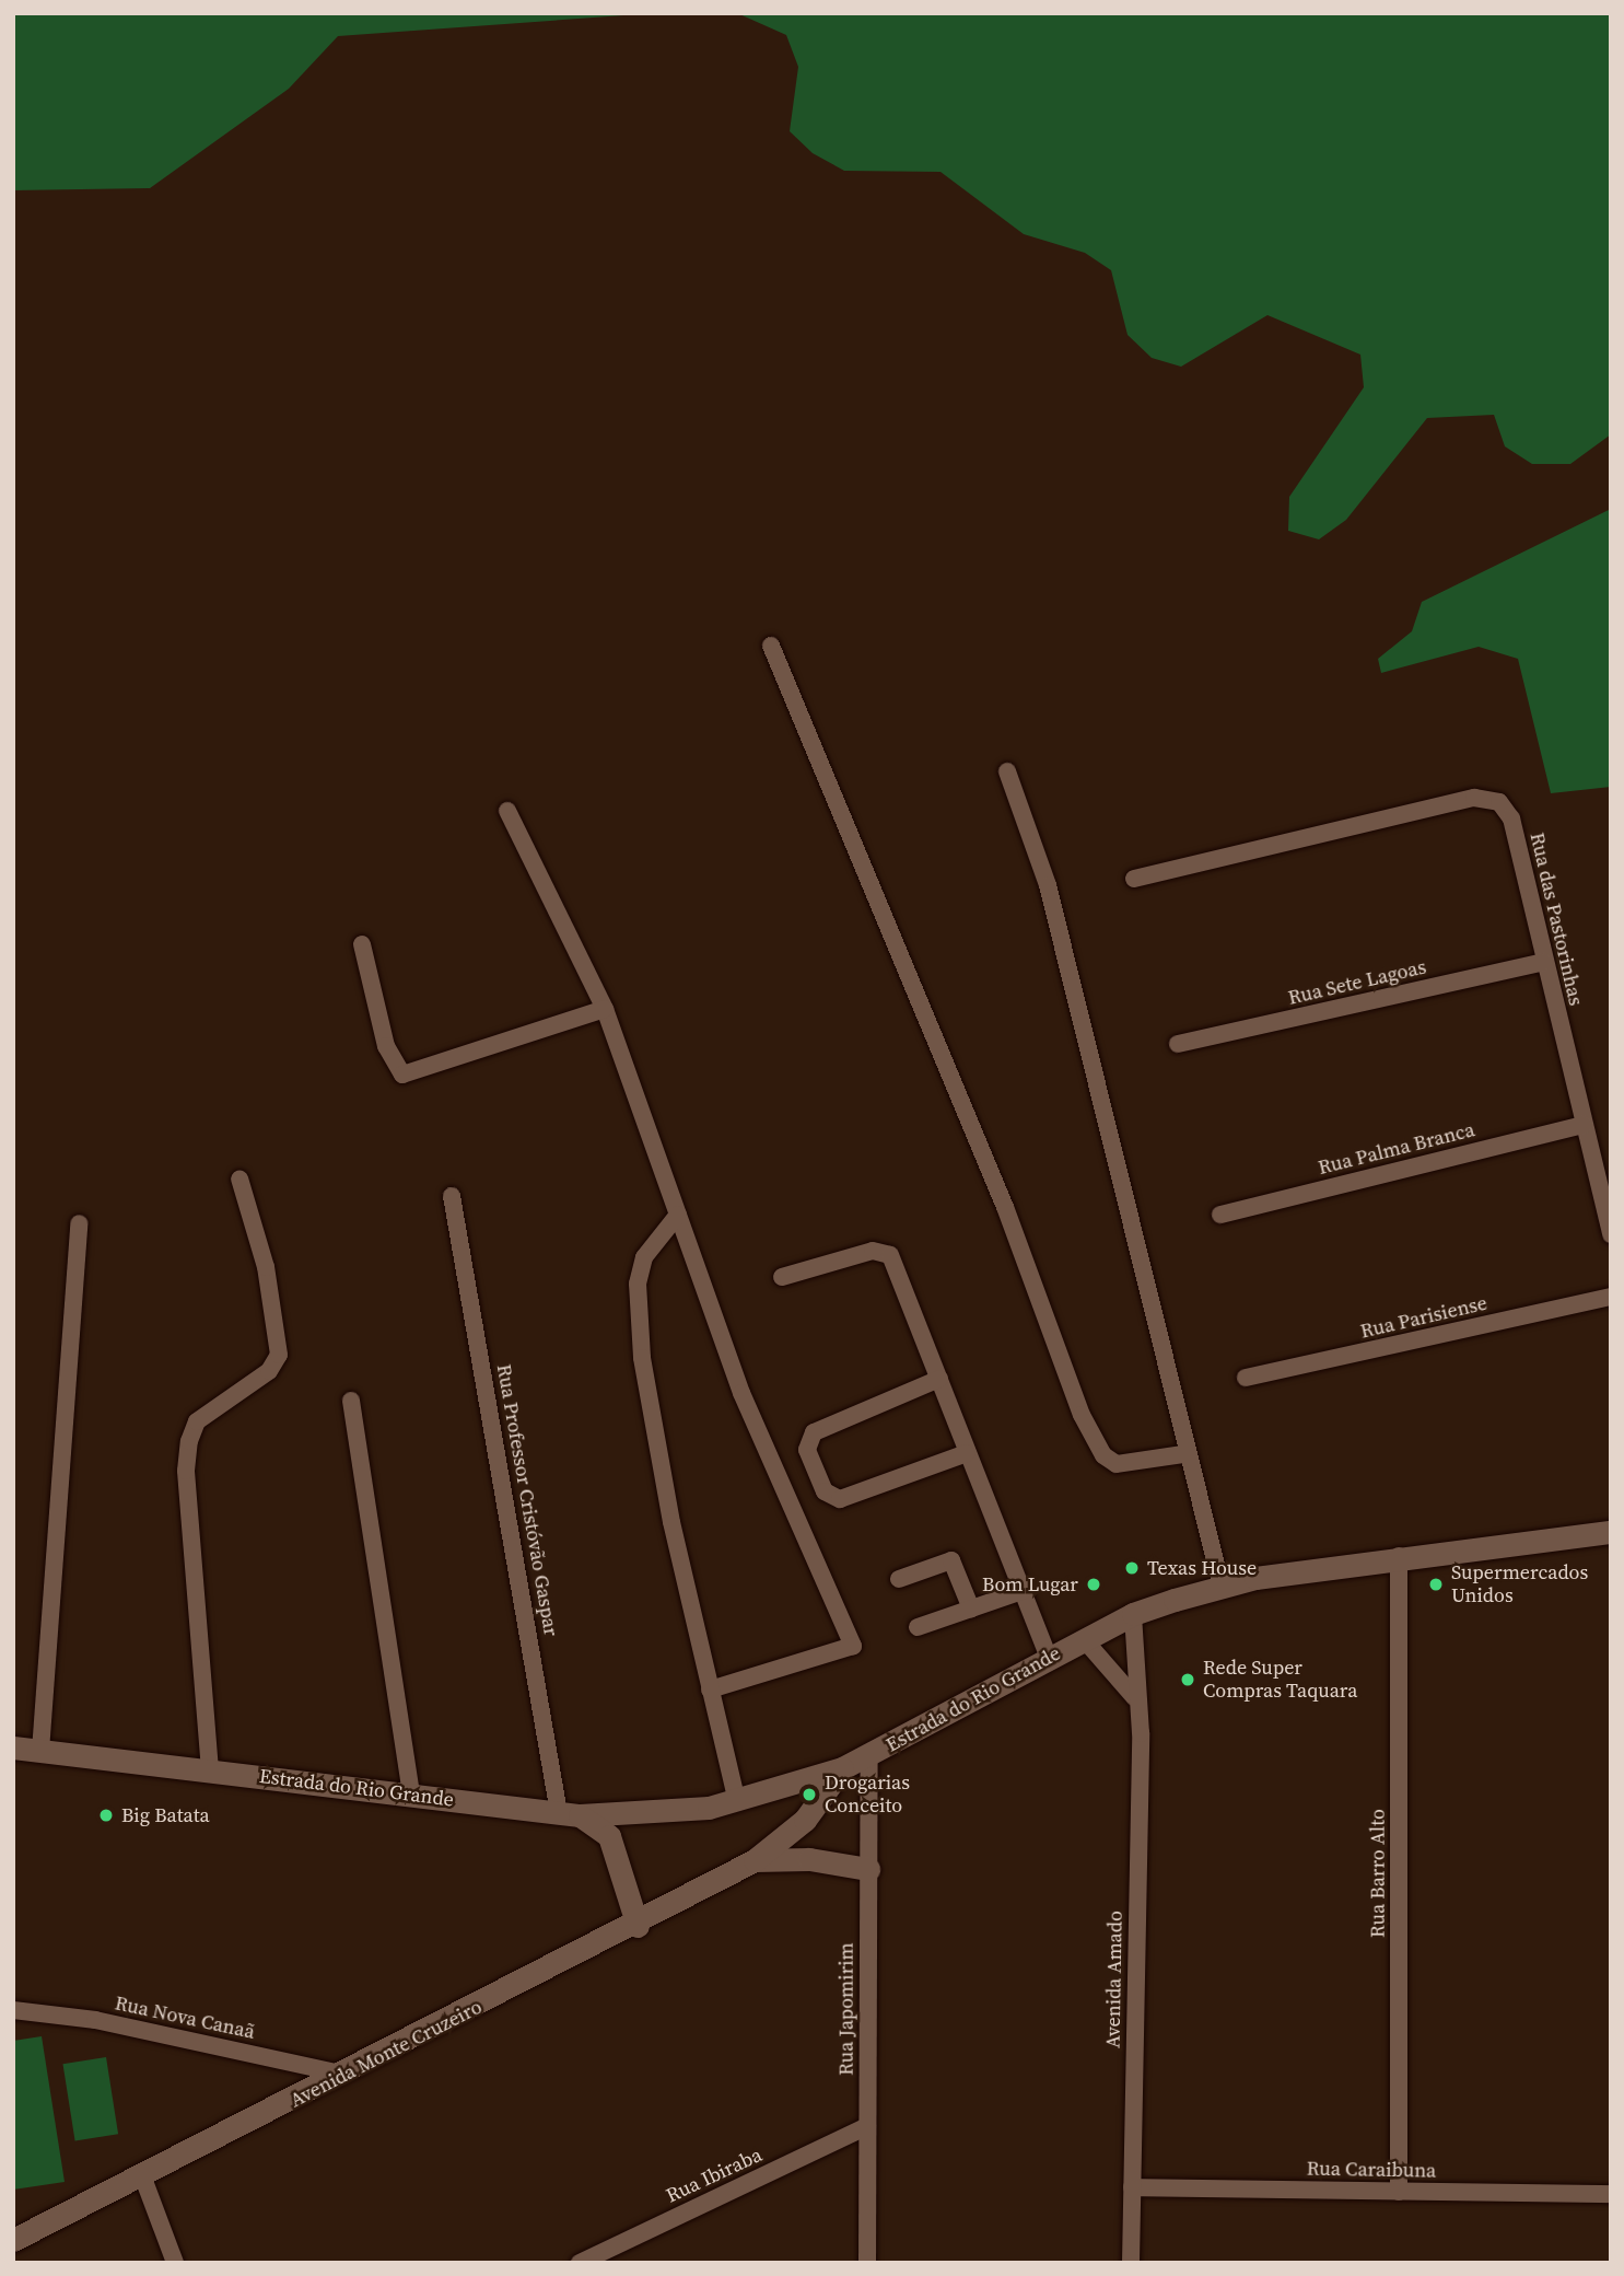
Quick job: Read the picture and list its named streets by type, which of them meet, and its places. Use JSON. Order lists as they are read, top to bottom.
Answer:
{
  "streets": {
    "street": [
      "Rua das Pastorinhas",
      "Rua Sete Lagoas",
      "Rua Palma Branca",
      "Rua Parisiense",
      "Rua Professor Cristóvão Gaspar",
      "Estrada do Rio Grande",
      "Rua Barro Alto",
      "Avenida Amado",
      "Rua Japomirim",
      "Rua Nova Canaã",
      "Avenida Monte Cruzeiro",
      "Rua Caraibuna",
      "Rua Ibiraba"
    ]
  },
  "crossings": [
    ["Rua das Pastorinhas", "Rua Sete Lagoas"],
    ["Rua das Pastorinhas", "Rua Palma Branca"],
    ["Rua Professor Cristóvão Gaspar", "Estrada do Rio Grande"],
    ["Estrada do Rio Grande", "Rua Barro Alto"],
    ["Estrada do Rio Grande", "Avenida Amado"],
    ["Estrada do Rio Grande", "Rua Japomirim"],
    ["Estrada do Rio Grande", "Avenida Monte Cruzeiro"],
    ["Rua Barro Alto", "Rua Caraibuna"],
    ["Avenida Amado", "Rua Caraibuna"],
    ["Rua Japomirim", "Avenida Monte Cruzeiro"],
    ["Rua Japomirim", "Rua Ibiraba"],
    ["Rua Nova Canaã", "Avenida Monte Cruzeiro"]
  ],
  "places": [
    "Texas House",
    "Bom Lugar",
    "Supermercados Unidos",
    "Rede Super Compras Taquara",
    "Drogarias Conceito",
    "Big Batata"
  ]
}
